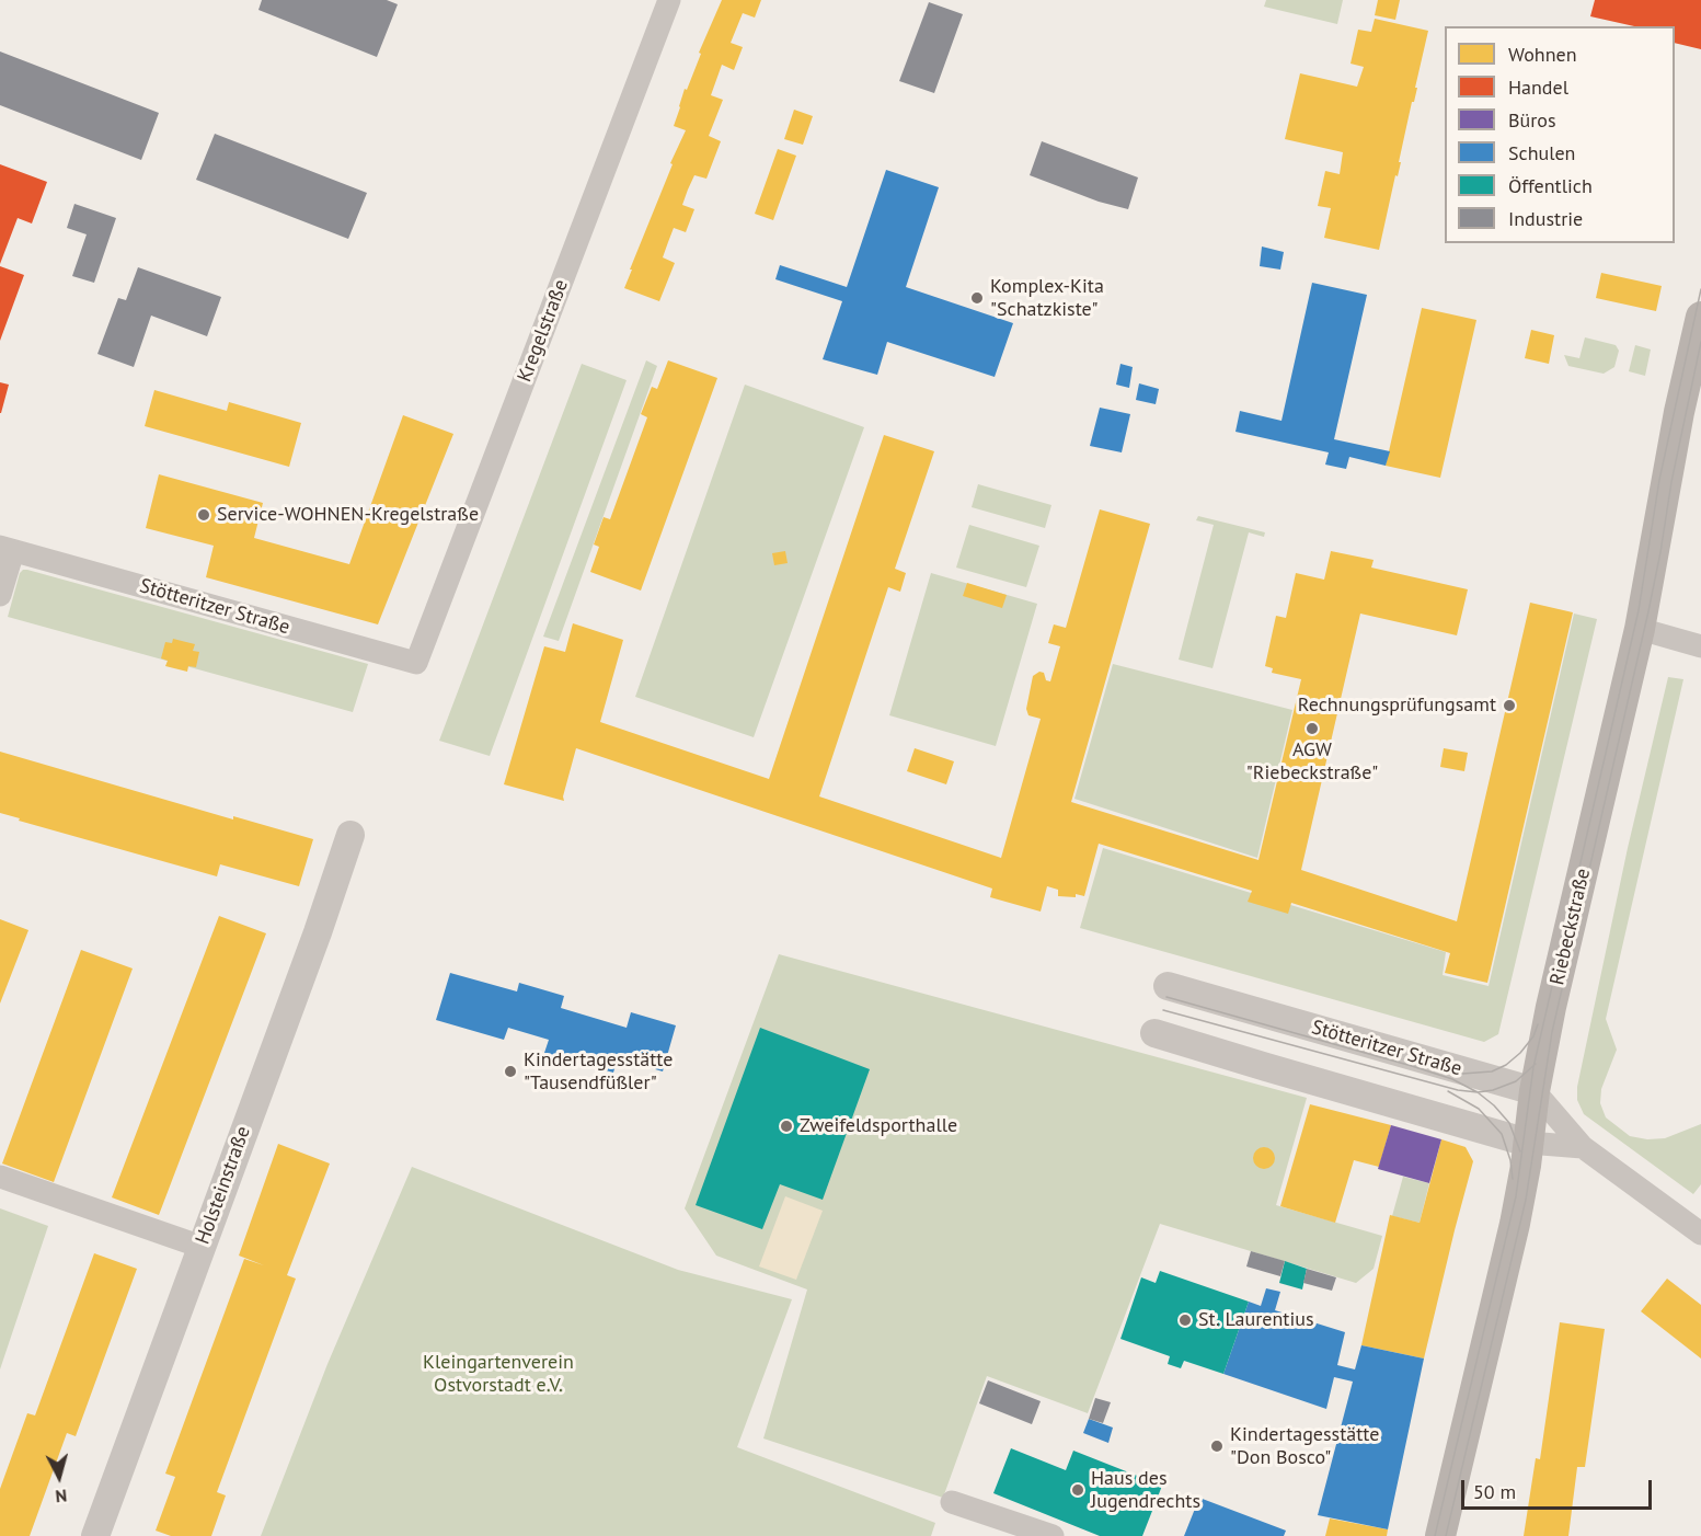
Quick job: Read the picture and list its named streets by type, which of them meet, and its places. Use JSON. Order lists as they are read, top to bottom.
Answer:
{
  "streets": {
    "main road": ["Riebeckstraße"],
    "street": ["Kregelstraße", "Stötteritzer Straße", "Holsteinstraße"]
  },
  "crossings": [
    ["Kregelstraße", "Stötteritzer Straße"],
    ["Stötteritzer Straße", "Riebeckstraße"]
  ],
  "parks": ["Kleingartenverein Ostvorstadt e.V."],
  "places": [
    "Komplex-Kita \"Schatzkiste\"",
    "Service-WOHNEN-Kregelstraße",
    "Rechnungsprüfungsamt",
    "AGW \"Riebeckstraße\"",
    "Kindertagesstätte \"Tausendfüßler\"",
    "Zweifeldsporthalle",
    "St. Laurentius",
    "Kindertagesstätte \"Don Bosco\"",
    "Haus des Jugendrechts"
  ],
  "legend": [
    "Wohnen",
    "Handel",
    "Büros",
    "Schulen",
    "Öffentlich",
    "Industrie"
  ],
  "scale_bar": "50 m",
  "north": "bottom"
}
